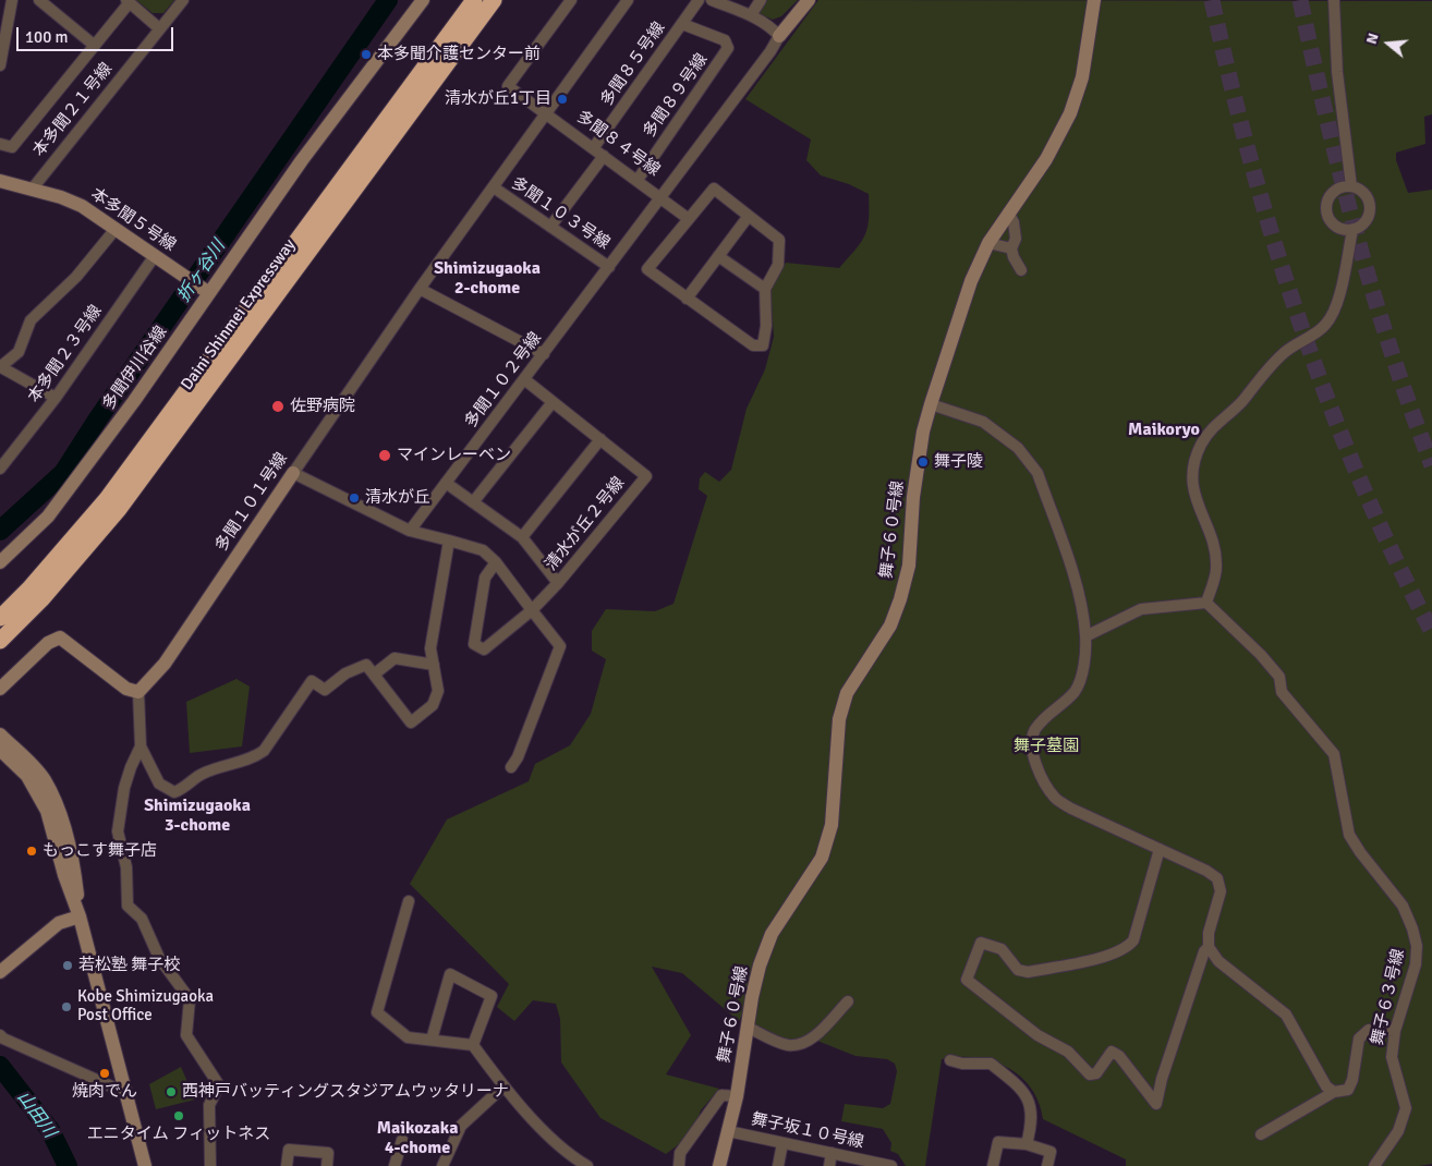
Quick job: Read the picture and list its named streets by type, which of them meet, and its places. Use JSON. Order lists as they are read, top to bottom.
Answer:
{
  "streets": {
    "highway": ["Daini Shinmei Expressway"],
    "street": [
      "多聞８５号線",
      "多聞８９号線",
      "本多聞２１号線",
      "多聞８４号線",
      "多聞１０３号線",
      "本多聞５号線",
      "本多聞２３号線",
      "多聞伊川谷線",
      "多聞１０２号線",
      "多聞１０１号線",
      "清水が丘２号線",
      "舞子６０号線",
      "舞子６３号線",
      "舞子坂１０号線"
    ]
  },
  "crossings": [
    ["多聞８５号線", "多聞８９号線"],
    ["多聞８５号線", "多聞８４号線"],
    ["多聞８９号線", "多聞８４号線"],
    ["本多聞２１号線", "本多聞５号線"],
    ["多聞８４号線", "多聞１０２号線"],
    ["多聞８４号線", "多聞１０１号線"],
    ["多聞１０３号線", "多聞１０２号線"],
    ["多聞１０３号線", "多聞１０１号線"],
    ["本多聞５号線", "本多聞２３号線"],
    ["本多聞５号線", "多聞伊川谷線"],
    ["多聞１０２号線", "清水が丘２号線"],
    ["舞子６０号線", "舞子坂１０号線"]
  ],
  "districts": [
    "Shimizugaoka 2-chome",
    "Maikoryo",
    "Shimizugaoka 3-chome",
    "Maikozaka 4-chome"
  ],
  "water": ["折ヶ谷川", "山田川"],
  "parks": ["舞子墓園"],
  "places": [
    "本多聞介護センター前",
    "清水が丘1丁目",
    "佐野病院",
    "マインレーベン",
    "舞子陵",
    "清水が丘",
    "もっこす舞子店",
    "若松塾 舞子校",
    "Kobe Shimizugaoka Post Office",
    "焼肉でん",
    "西神戸バッティングスタジアムウッタリーナ",
    "エニタイム フィットネス"
  ],
  "scale_bar": "100 m",
  "north": "left"
}
